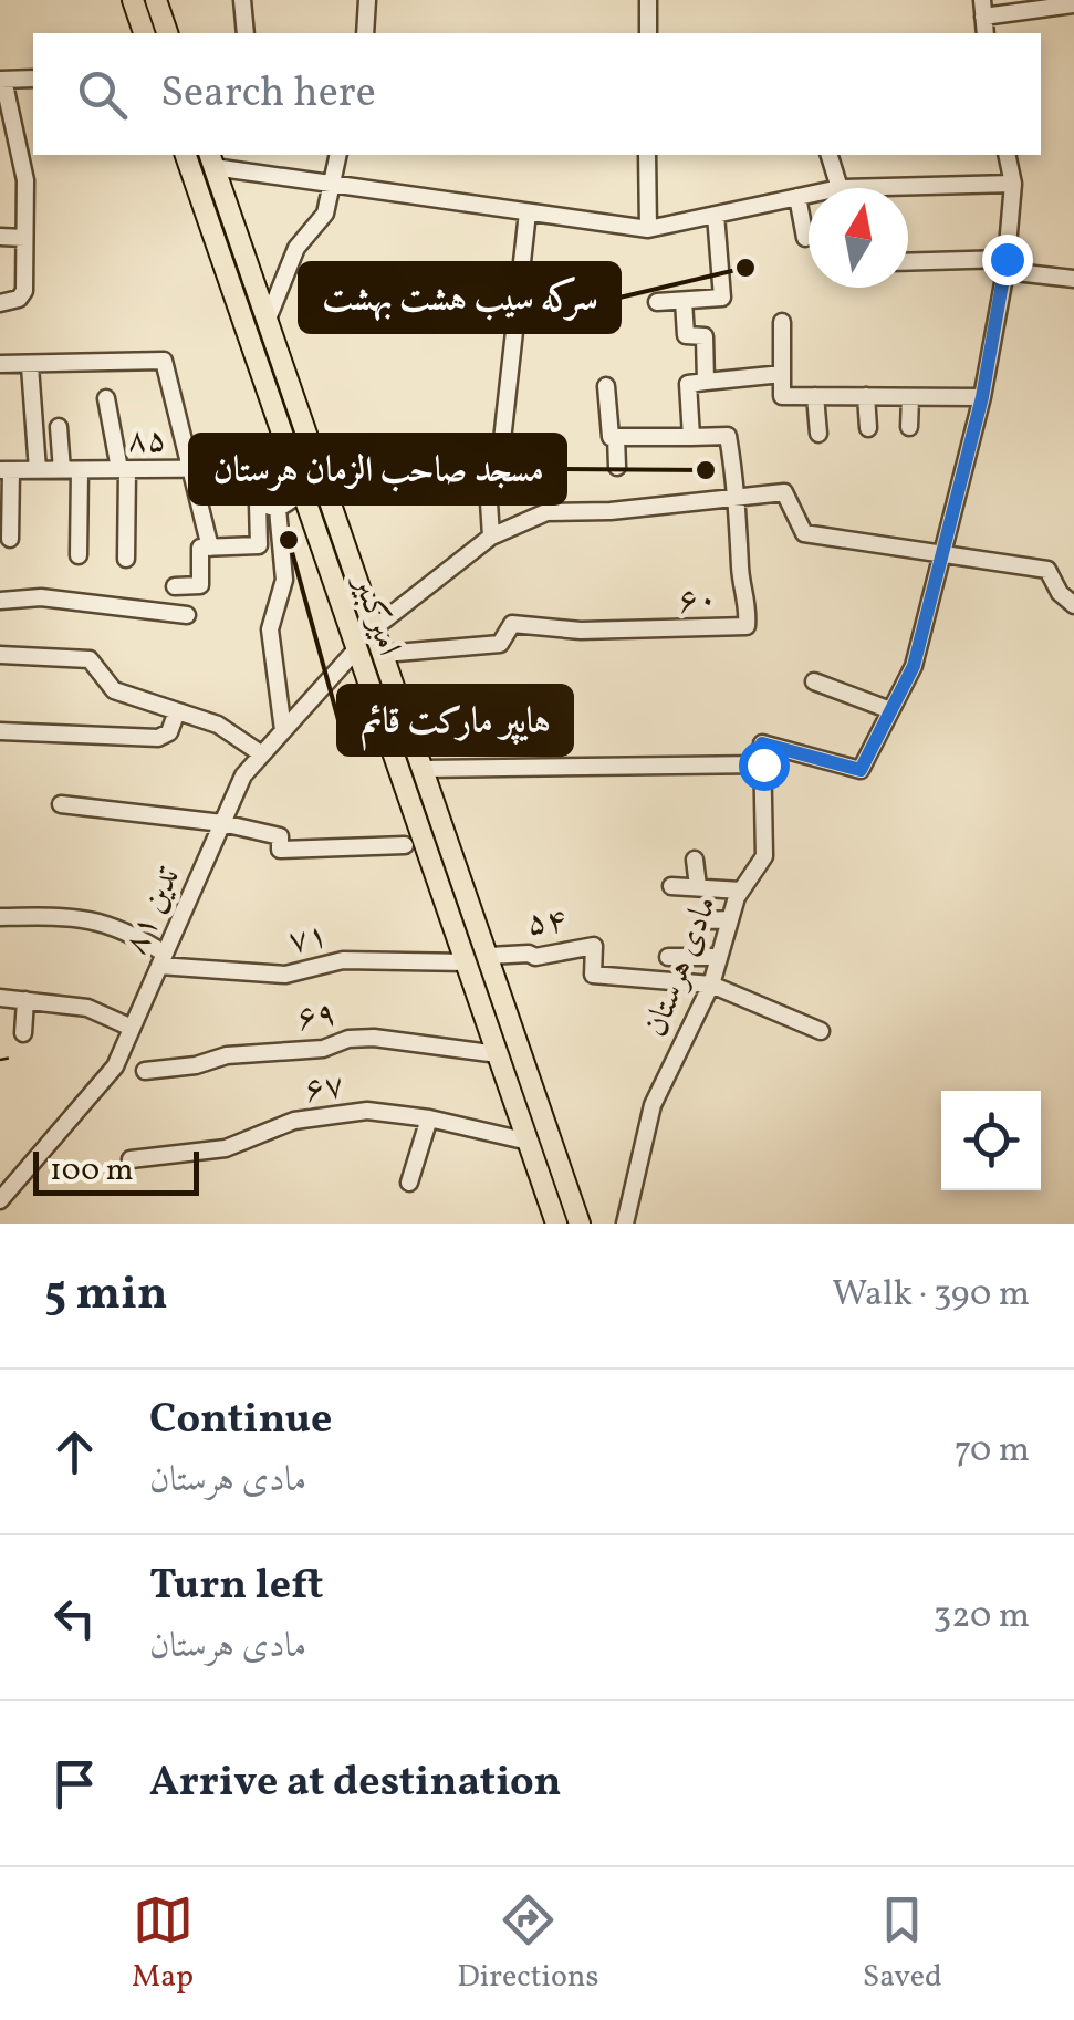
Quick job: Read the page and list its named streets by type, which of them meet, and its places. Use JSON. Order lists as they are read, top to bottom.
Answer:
{
  "streets": {
    "main road": ["امیرکبیر"],
    "street": [
      "۸۵",
      "۶۰",
      "تدین ۸۱",
      "۵۴",
      "۷۱",
      "مادی هرستان",
      "۶۹",
      "۶۷"
    ]
  },
  "crossings": [
    ["۸۵", "امیرکبیر"],
    ["۶۰", "امیرکبیر"],
    ["امیرکبیر", "تدین ۸۱"],
    ["امیرکبیر", "۵۴"],
    ["امیرکبیر", "۷۱"],
    ["امیرکبیر", "۶۹"],
    ["امیرکبیر", "۶۷"],
    ["تدین ۸۱", "۷۱"],
    ["۵۴", "مادی هرستان"]
  ],
  "places": ["سرکه سیب هشت بهشت", "مسجد صاحب الزمان هرستان", "هایپر مارکت قائم"],
  "scale_bar": "100 m",
  "north": "top",
  "page": {
    "search": "Search here",
    "scale": "100 m",
    "heading": ["5 min", "Walk · 390 m"],
    "list": [
      ["Continue", "مادی هرستان", "70 m"],
      ["Turn left", "مادی هرستان", "320 m"],
      "Arrive at destination"
    ],
    "nav": ["Map", "Directions", "Saved"]
  }
}
